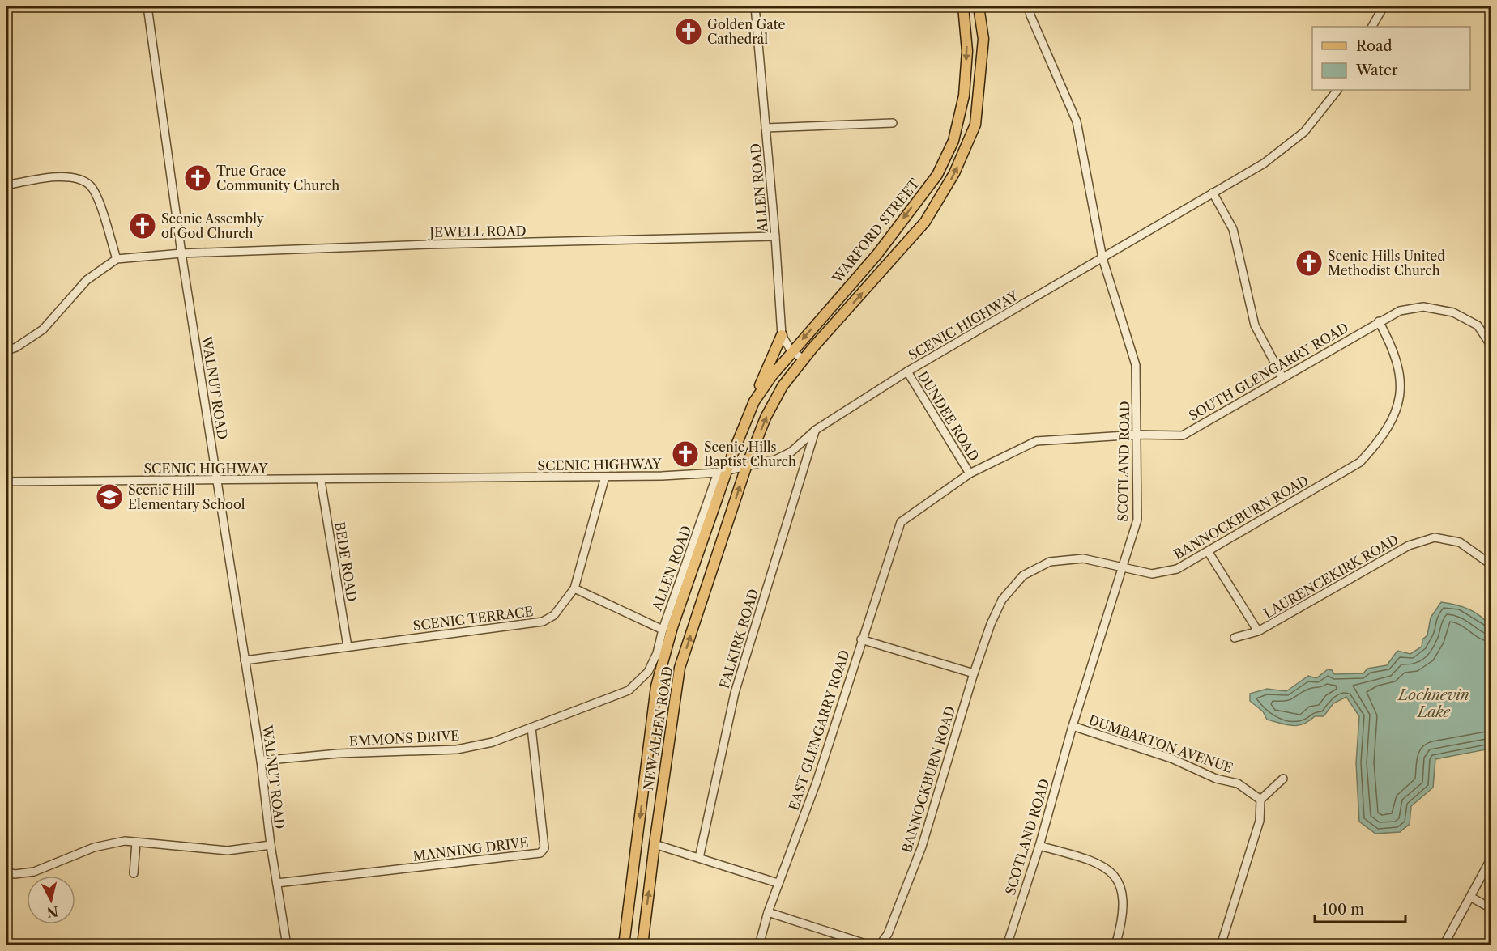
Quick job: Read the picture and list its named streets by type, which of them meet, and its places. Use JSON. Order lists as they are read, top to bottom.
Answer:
{
  "streets": {
    "main road": ["WARFORD STREET", "NEW ALLEN ROAD"],
    "street": [
      "ALLEN ROAD",
      "JEWELL ROAD",
      "SCENIC HIGHWAY",
      "SOUTH GLENGARRY ROAD",
      "WALNUT ROAD",
      "DUNDEE ROAD",
      "SCOTLAND ROAD",
      "BANNOCKBURN ROAD",
      "BEDE ROAD",
      "LAURENCEKIRK ROAD",
      "SCENIC TERRACE",
      "FALKIRK ROAD",
      "EAST GLENGARRY ROAD",
      "EMMONS DRIVE",
      "DUMBARTON AVENUE",
      "MANNING DRIVE"
    ]
  },
  "crossings": [
    ["ALLEN ROAD", "WARFORD STREET"],
    ["ALLEN ROAD", "JEWELL ROAD"],
    ["ALLEN ROAD", "SCENIC HIGHWAY"],
    ["ALLEN ROAD", "NEW ALLEN ROAD"],
    ["ALLEN ROAD", "EMMONS DRIVE"],
    ["WARFORD STREET", "SCENIC HIGHWAY"],
    ["WARFORD STREET", "NEW ALLEN ROAD"],
    ["JEWELL ROAD", "WALNUT ROAD"],
    ["SCENIC HIGHWAY", "WALNUT ROAD"],
    ["SCENIC HIGHWAY", "DUNDEE ROAD"],
    ["SCENIC HIGHWAY", "SCOTLAND ROAD"],
    ["SCENIC HIGHWAY", "BEDE ROAD"],
    ["SCENIC HIGHWAY", "SCENIC TERRACE"],
    ["SCENIC HIGHWAY", "FALKIRK ROAD"],
    ["SCENIC HIGHWAY", "NEW ALLEN ROAD"],
    ["SOUTH GLENGARRY ROAD", "DUNDEE ROAD"],
    ["SOUTH GLENGARRY ROAD", "SCOTLAND ROAD"],
    ["SOUTH GLENGARRY ROAD", "BANNOCKBURN ROAD"],
    ["SOUTH GLENGARRY ROAD", "EAST GLENGARRY ROAD"],
    ["WALNUT ROAD", "SCENIC TERRACE"],
    ["WALNUT ROAD", "EMMONS DRIVE"],
    ["WALNUT ROAD", "MANNING DRIVE"],
    ["SCOTLAND ROAD", "BANNOCKBURN ROAD"],
    ["SCOTLAND ROAD", "DUMBARTON AVENUE"],
    ["BANNOCKBURN ROAD", "EAST GLENGARRY ROAD"],
    ["BEDE ROAD", "SCENIC TERRACE"],
    ["EMMONS DRIVE", "MANNING DRIVE"]
  ],
  "water": ["Lochnevin Lake"],
  "places": {
    "church": [
      "Golden Gate Cathedral",
      "True Grace Community Church",
      "Scenic Assembly of God Church",
      "Scenic Hills United Methodist Church",
      "Scenic Hills Baptist Church"
    ],
    "school or university": ["Scenic Hill Elementary School"]
  },
  "legend": ["Road", "Water"],
  "scale_bar": "100 m",
  "north": "bottom"
}
